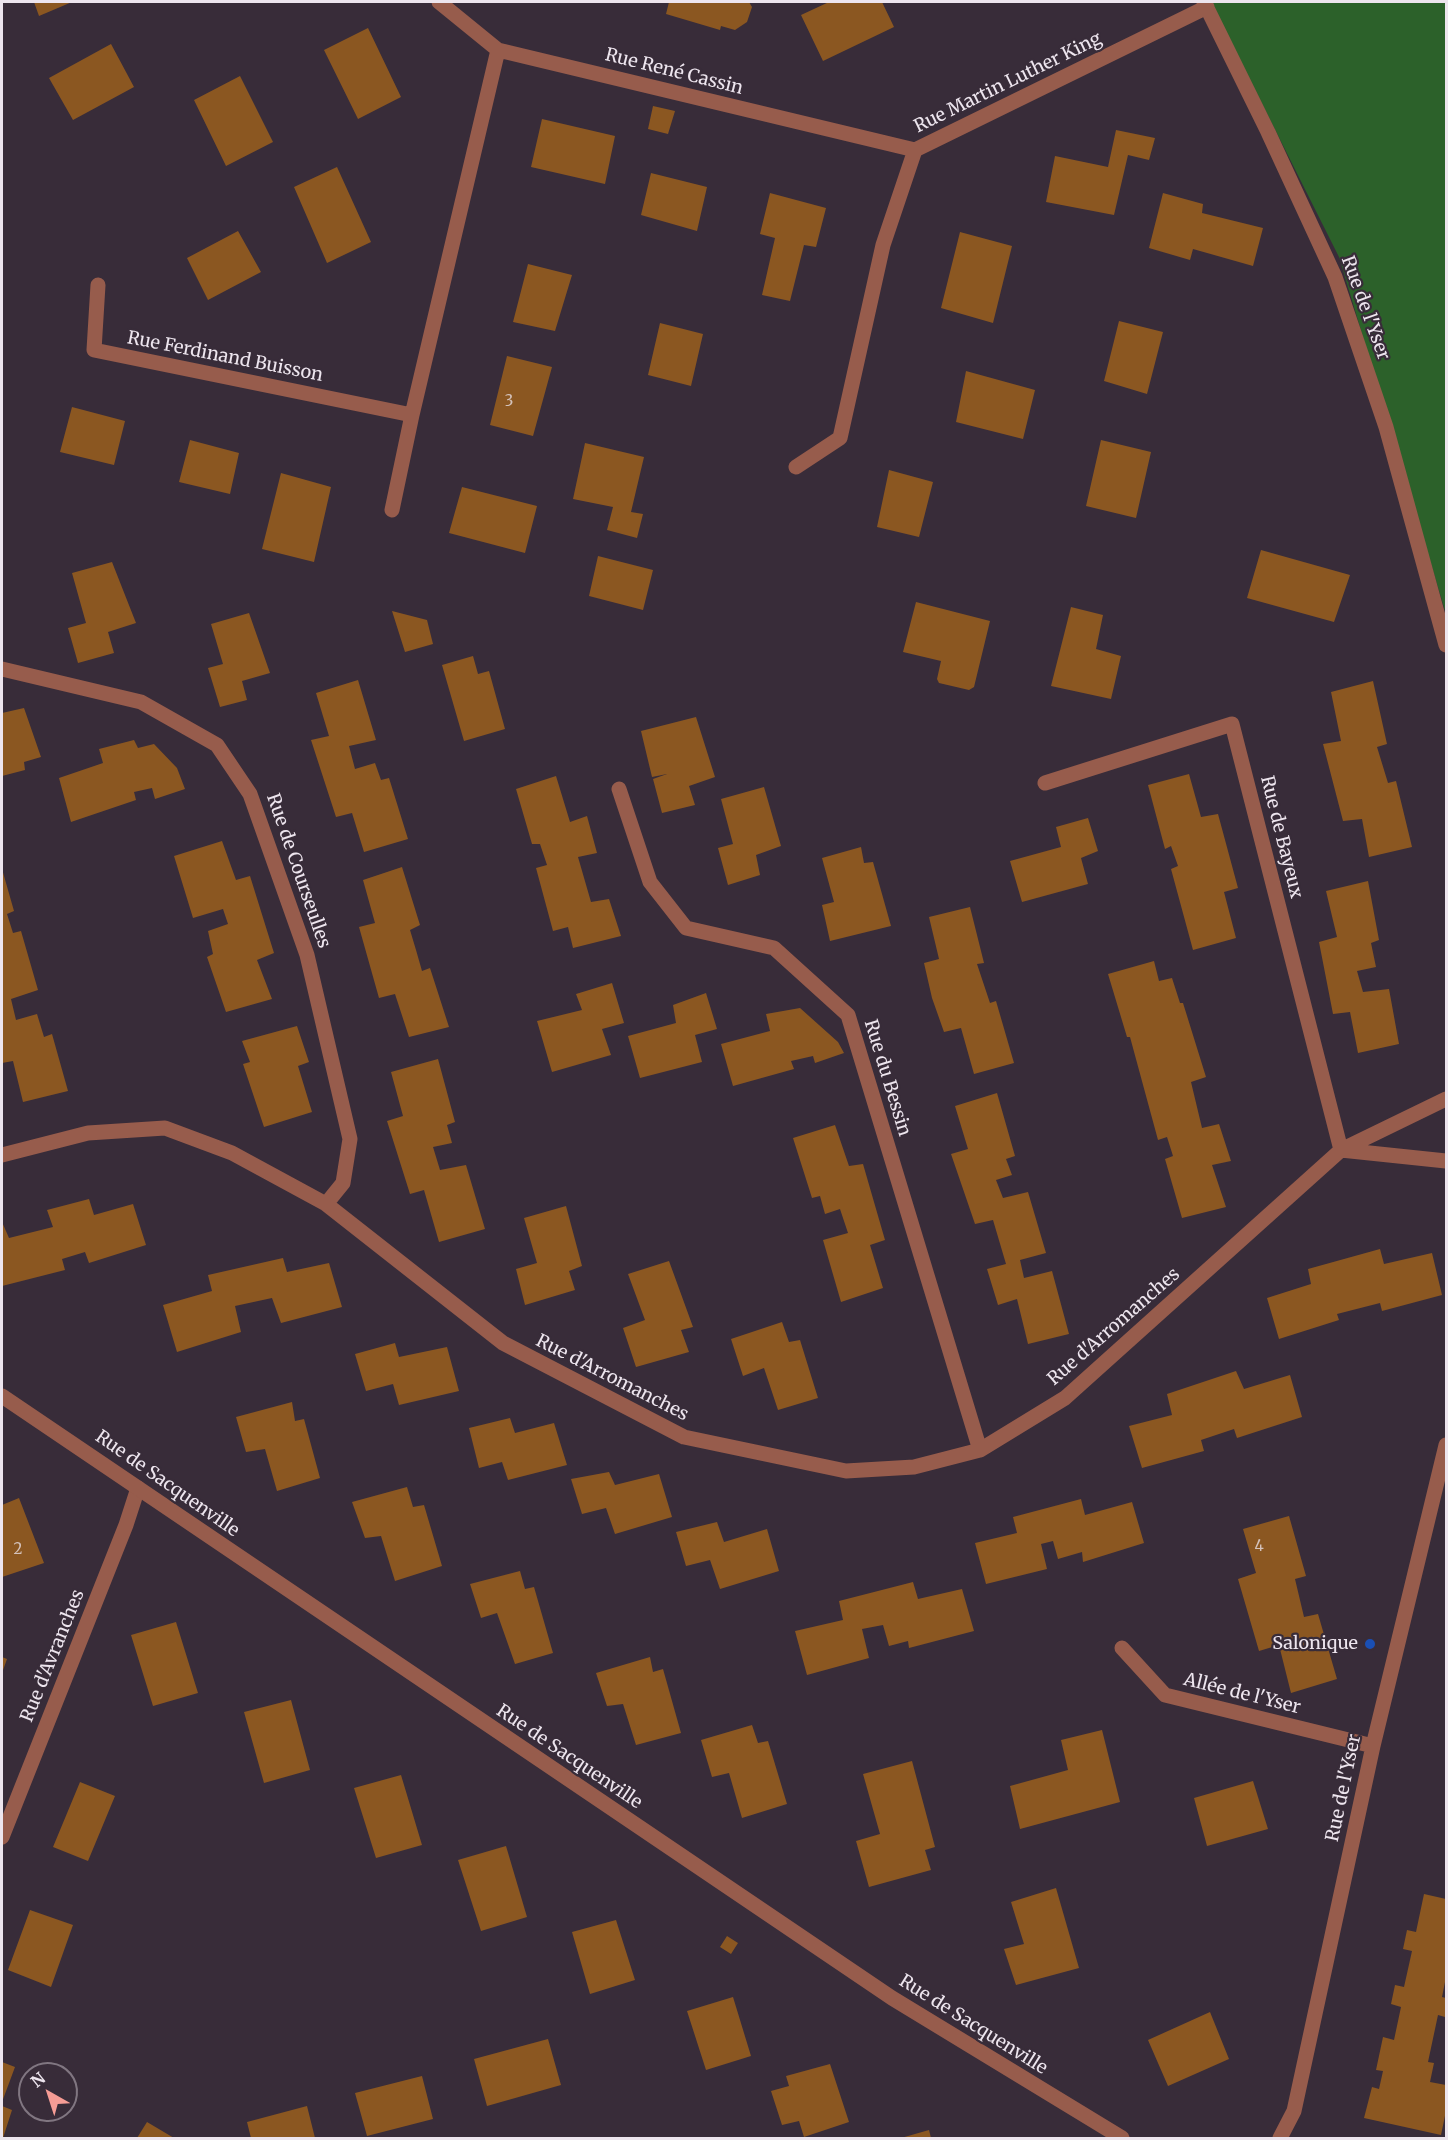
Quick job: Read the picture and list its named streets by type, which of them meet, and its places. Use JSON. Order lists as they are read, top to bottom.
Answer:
{
  "streets": {
    "street": [
      "Rue René Cassin",
      "Rue Martin Luther King",
      "Rue de l'Yser",
      "Rue Ferdinand Buisson",
      "Rue de Bayeux",
      "Rue de Courseulles",
      "Rue du Bessin",
      "Rue d'Arromanches",
      "Rue de Sacquenville",
      "Rue d'Avranches",
      "Allée de l'Yser"
    ]
  },
  "crossings": [
    ["Rue René Cassin", "Rue Martin Luther King"],
    ["Rue Martin Luther King", "Rue de l'Yser"],
    ["Rue de l'Yser", "Allée de l'Yser"],
    ["Rue de Bayeux", "Rue d'Arromanches"],
    ["Rue de Courseulles", "Rue d'Arromanches"],
    ["Rue du Bessin", "Rue d'Arromanches"],
    ["Rue de Sacquenville", "Rue d'Avranches"]
  ],
  "places": ["Salonique"],
  "house_numbers": ["3", "4", "2"],
  "north": "top left"
}
